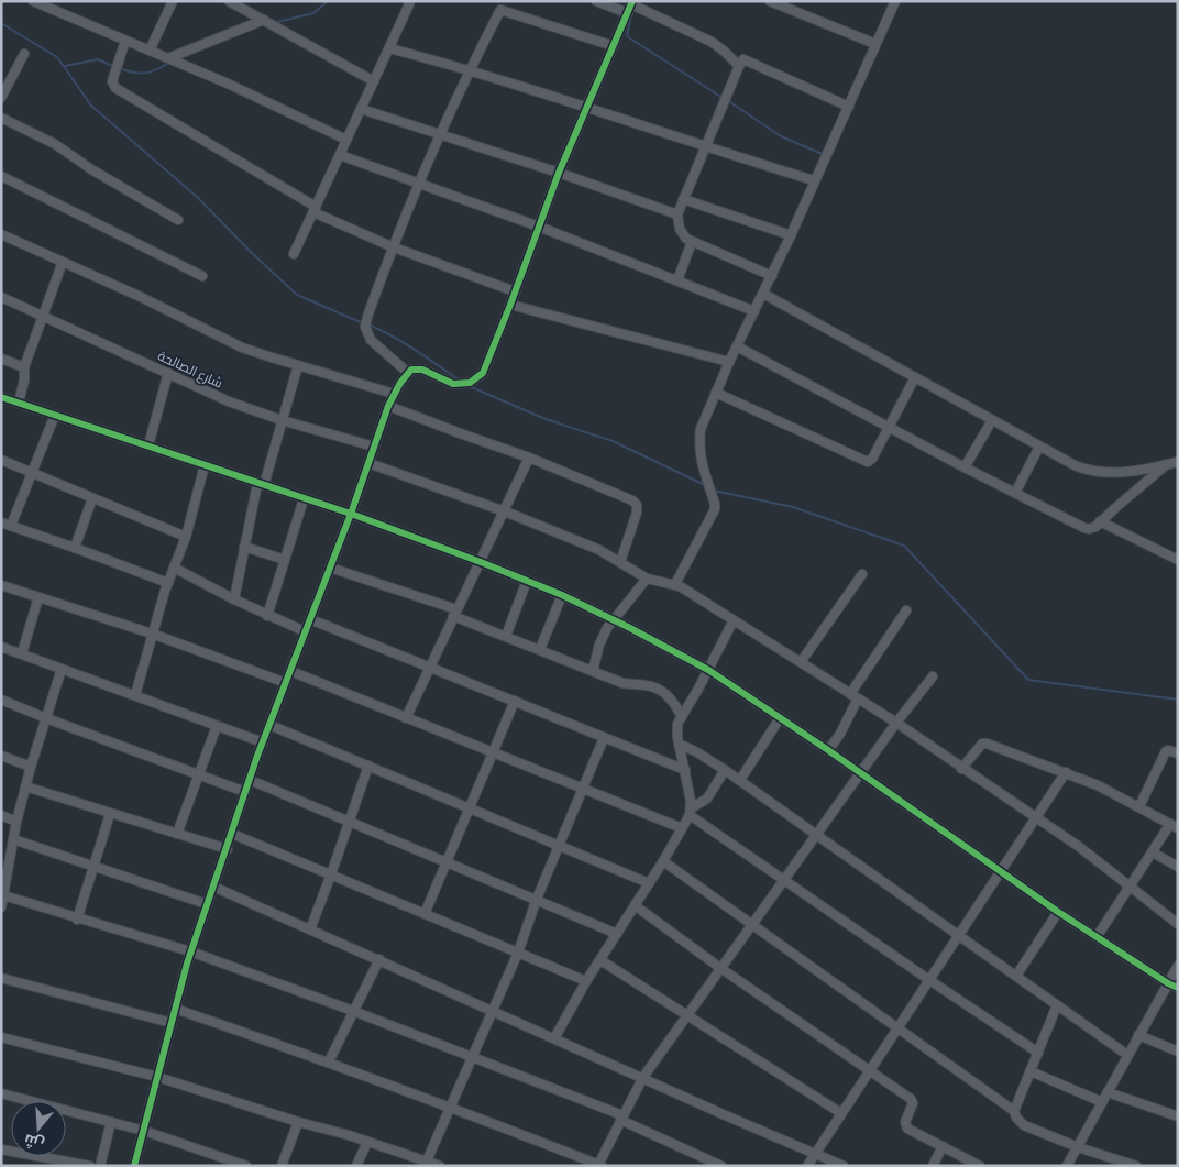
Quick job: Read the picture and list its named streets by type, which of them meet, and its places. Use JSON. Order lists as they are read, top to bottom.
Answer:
{
  "streets": {
    "street": ["شارع الصالحة"]
  },
  "north": "bottom"
}
